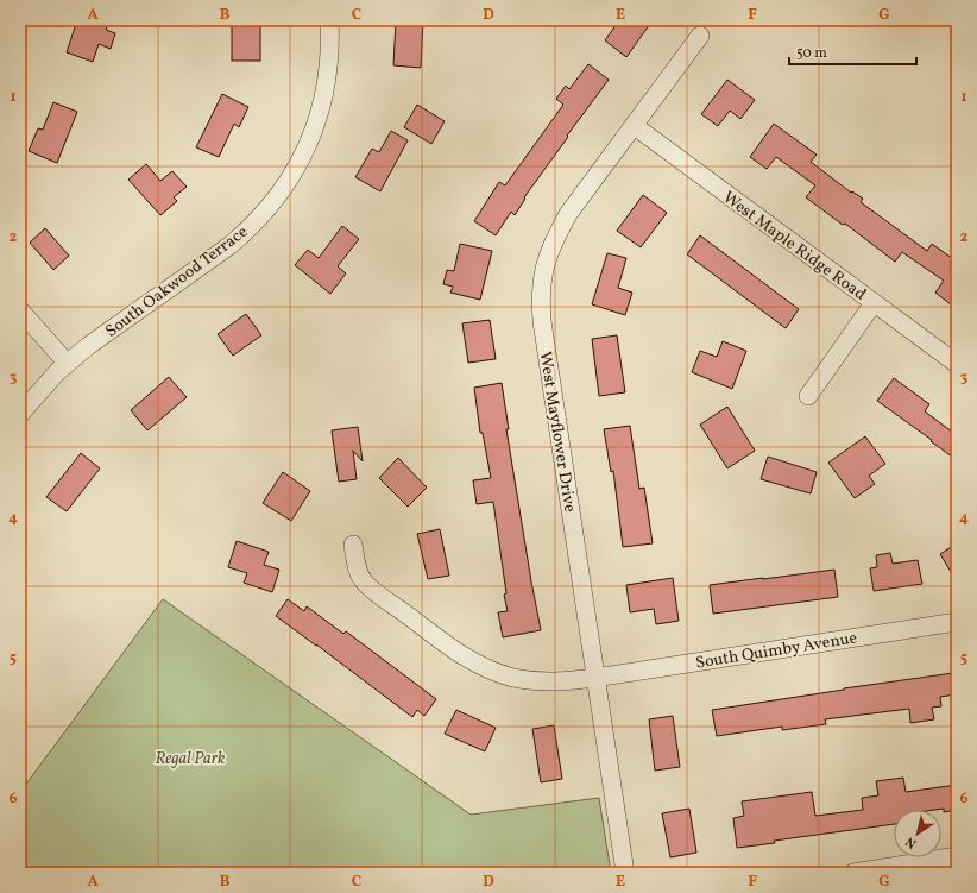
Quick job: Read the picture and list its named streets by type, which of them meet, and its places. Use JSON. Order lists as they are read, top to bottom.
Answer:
{
  "streets": {
    "street": [
      "West Maple Ridge Road",
      "South Oakwood Terrace",
      "West Mayflower Drive",
      "South Quimby Avenue"
    ]
  },
  "crossings": [
    ["West Maple Ridge Road", "West Mayflower Drive"],
    ["West Mayflower Drive", "South Quimby Avenue"]
  ],
  "parks": ["Regal Park"],
  "scale_bar": "50 m",
  "north": "bottom left",
  "grid": {
    "columns": [
      "A",
      "B",
      "C",
      "D",
      "E",
      "F",
      "G"
    ],
    "rows": [
      "1",
      "2",
      "3",
      "4",
      "5",
      "6"
    ]
  }
}
